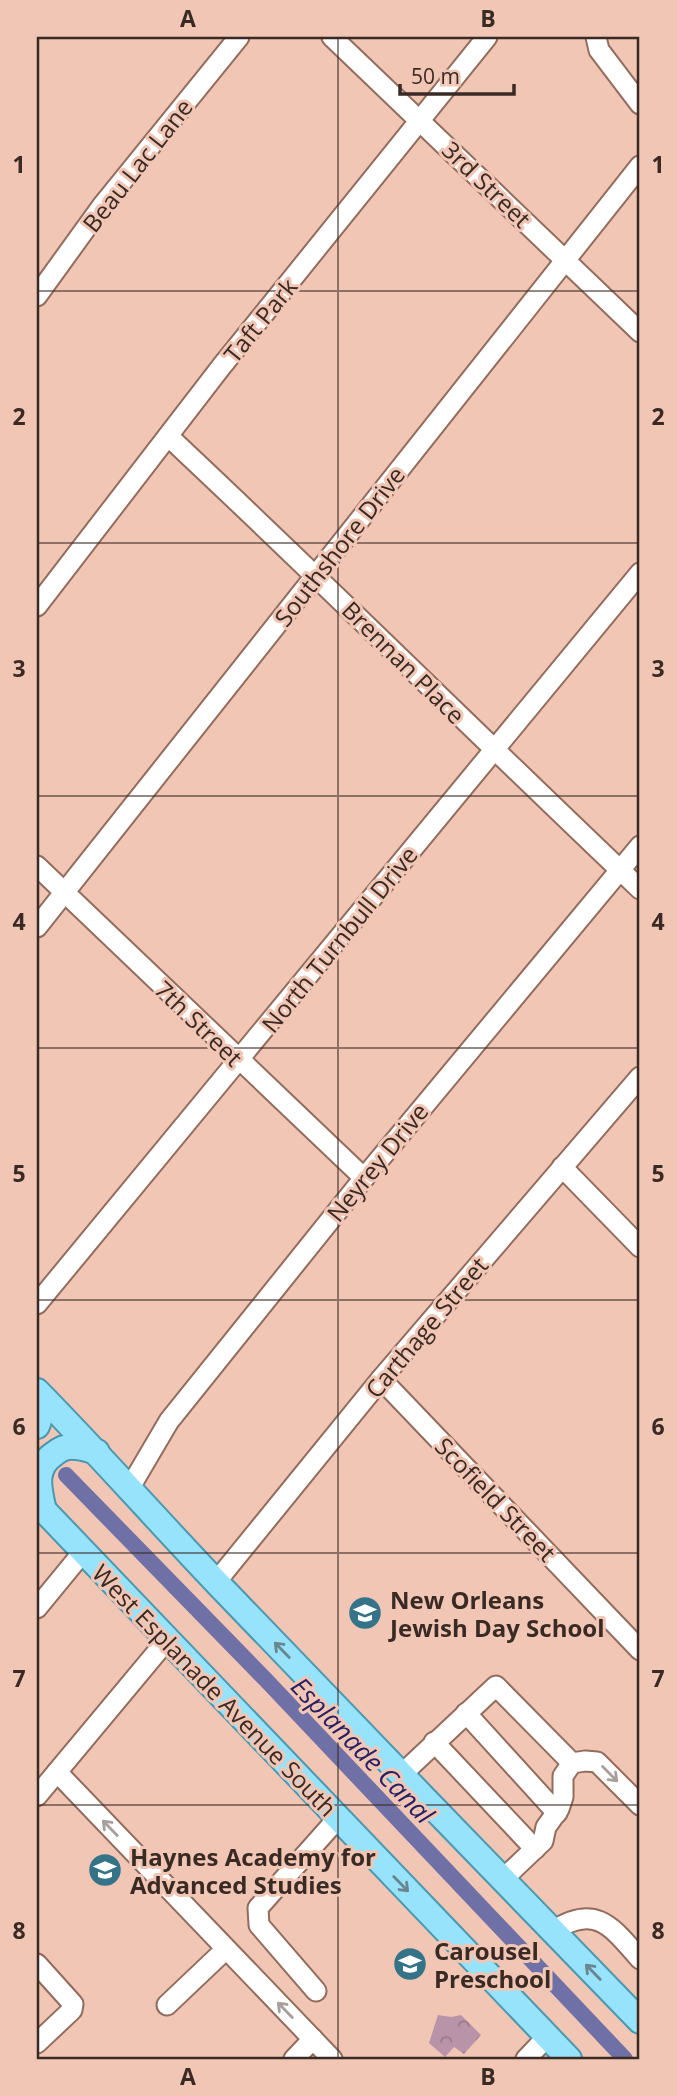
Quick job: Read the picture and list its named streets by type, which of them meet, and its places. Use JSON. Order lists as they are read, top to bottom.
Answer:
{
  "streets": {
    "main road": ["West Esplanade Avenue South"],
    "street": [
      "Beau Lac Lane",
      "3rd Street",
      "Taft Park",
      "Southshore Drive",
      "Brennan Place",
      "North Turnbull Drive",
      "7th Street",
      "Neyrey Drive",
      "Carthage Street",
      "Scofield Street"
    ]
  },
  "crossings": [
    ["3rd Street", "Taft Park"],
    ["3rd Street", "Southshore Drive"],
    ["Taft Park", "Brennan Place"],
    ["Southshore Drive", "Brennan Place"],
    ["Southshore Drive", "7th Street"],
    ["Brennan Place", "North Turnbull Drive"],
    ["Brennan Place", "Neyrey Drive"],
    ["North Turnbull Drive", "7th Street"],
    ["7th Street", "Neyrey Drive"],
    ["Carthage Street", "Scofield Street"]
  ],
  "water": ["Esplanade Canal"],
  "places": {
    "school or university": ["New Orleans Jewish Day School", "Haynes Academy for Advanced Studies", "Carousel Preschool"]
  },
  "scale_bar": "50 m",
  "grid": {
    "columns": ["A", "B"],
    "rows": [
      "1",
      "2",
      "3",
      "4",
      "5",
      "6",
      "7",
      "8"
    ]
  }
}
